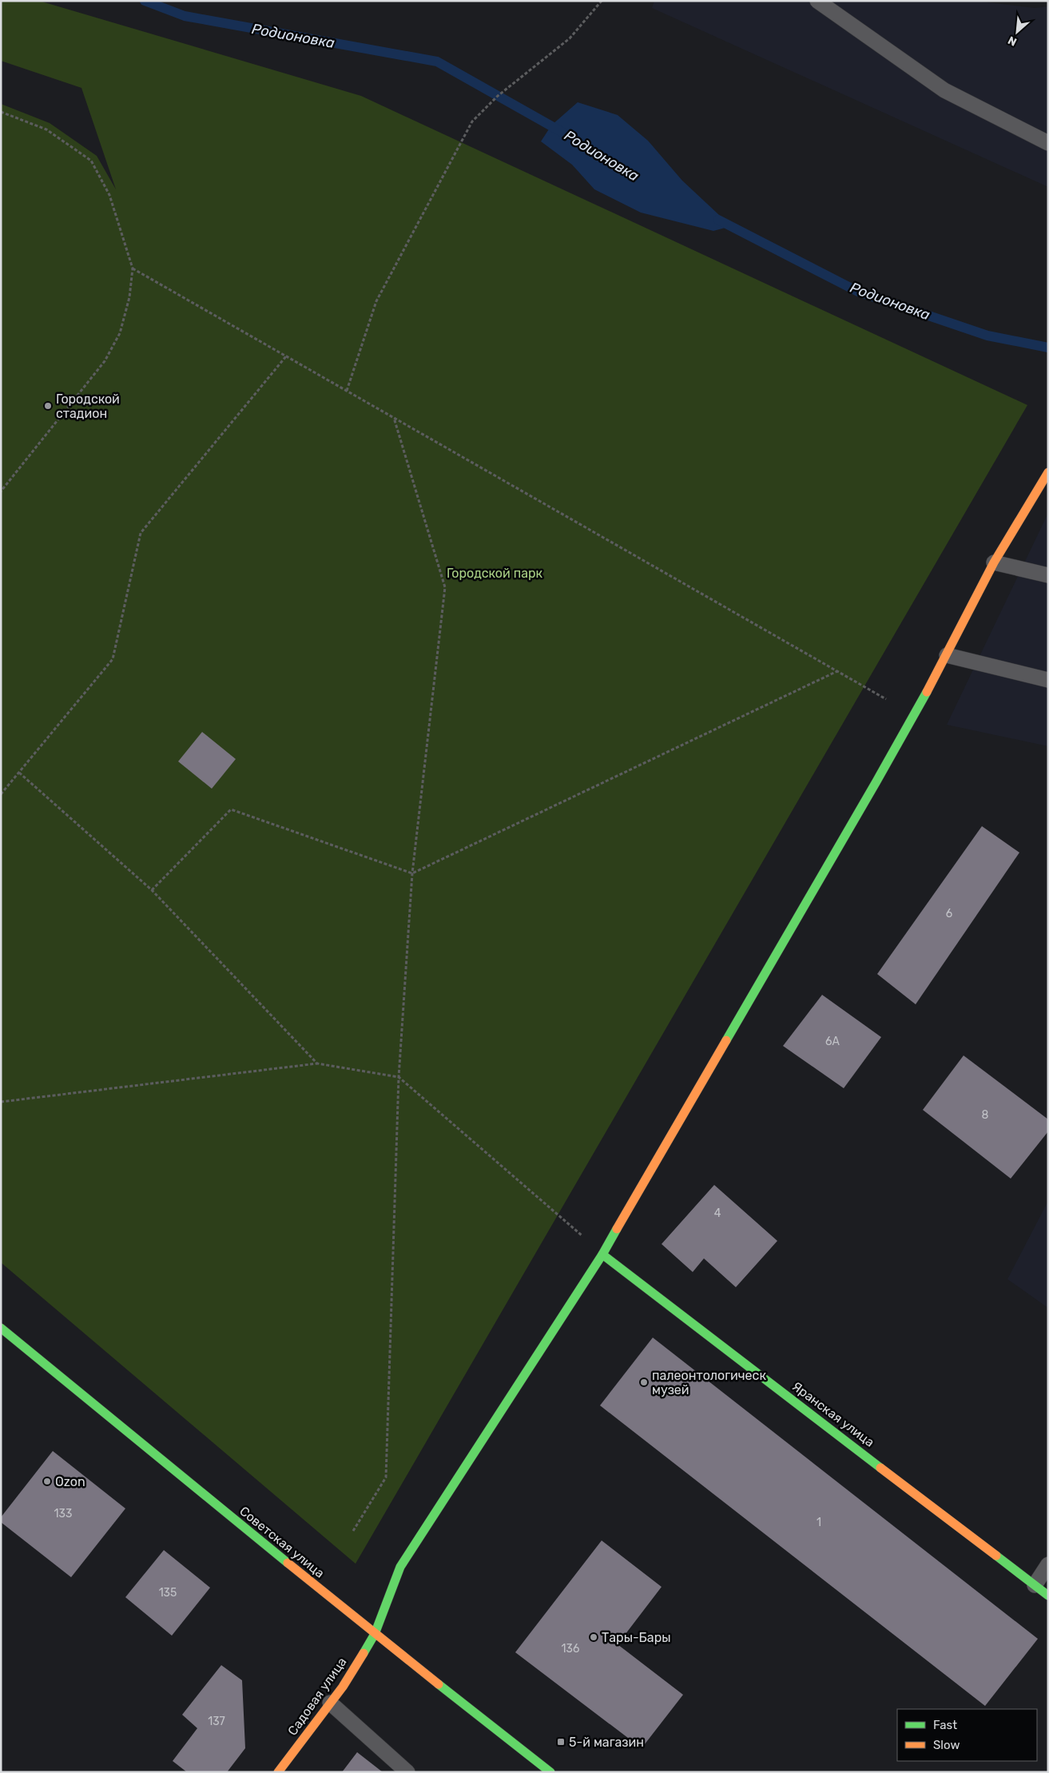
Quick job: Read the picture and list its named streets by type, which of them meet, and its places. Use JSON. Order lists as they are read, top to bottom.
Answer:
{
  "streets": {
    "street": ["Яранская улица", "Советская улица", "Садовая улица"]
  },
  "crossings": [
    ["Яранская улица", "Садовая улица"],
    ["Советская улица", "Садовая улица"]
  ],
  "water": ["Родионовка"],
  "parks": ["Городской парк"],
  "places": {
    "other": [
      "Городской стадион",
      "палеонтологическ музей",
      "Ozon",
      "Тары-Бары"
    ],
    "transit": ["5-й магазин"]
  },
  "house_numbers": [
    "6",
    "6А",
    "8",
    "4",
    "133",
    "1",
    "135",
    "136",
    "137"
  ],
  "legend": ["Fast", "Slow"],
  "north": "bottom left"
}
